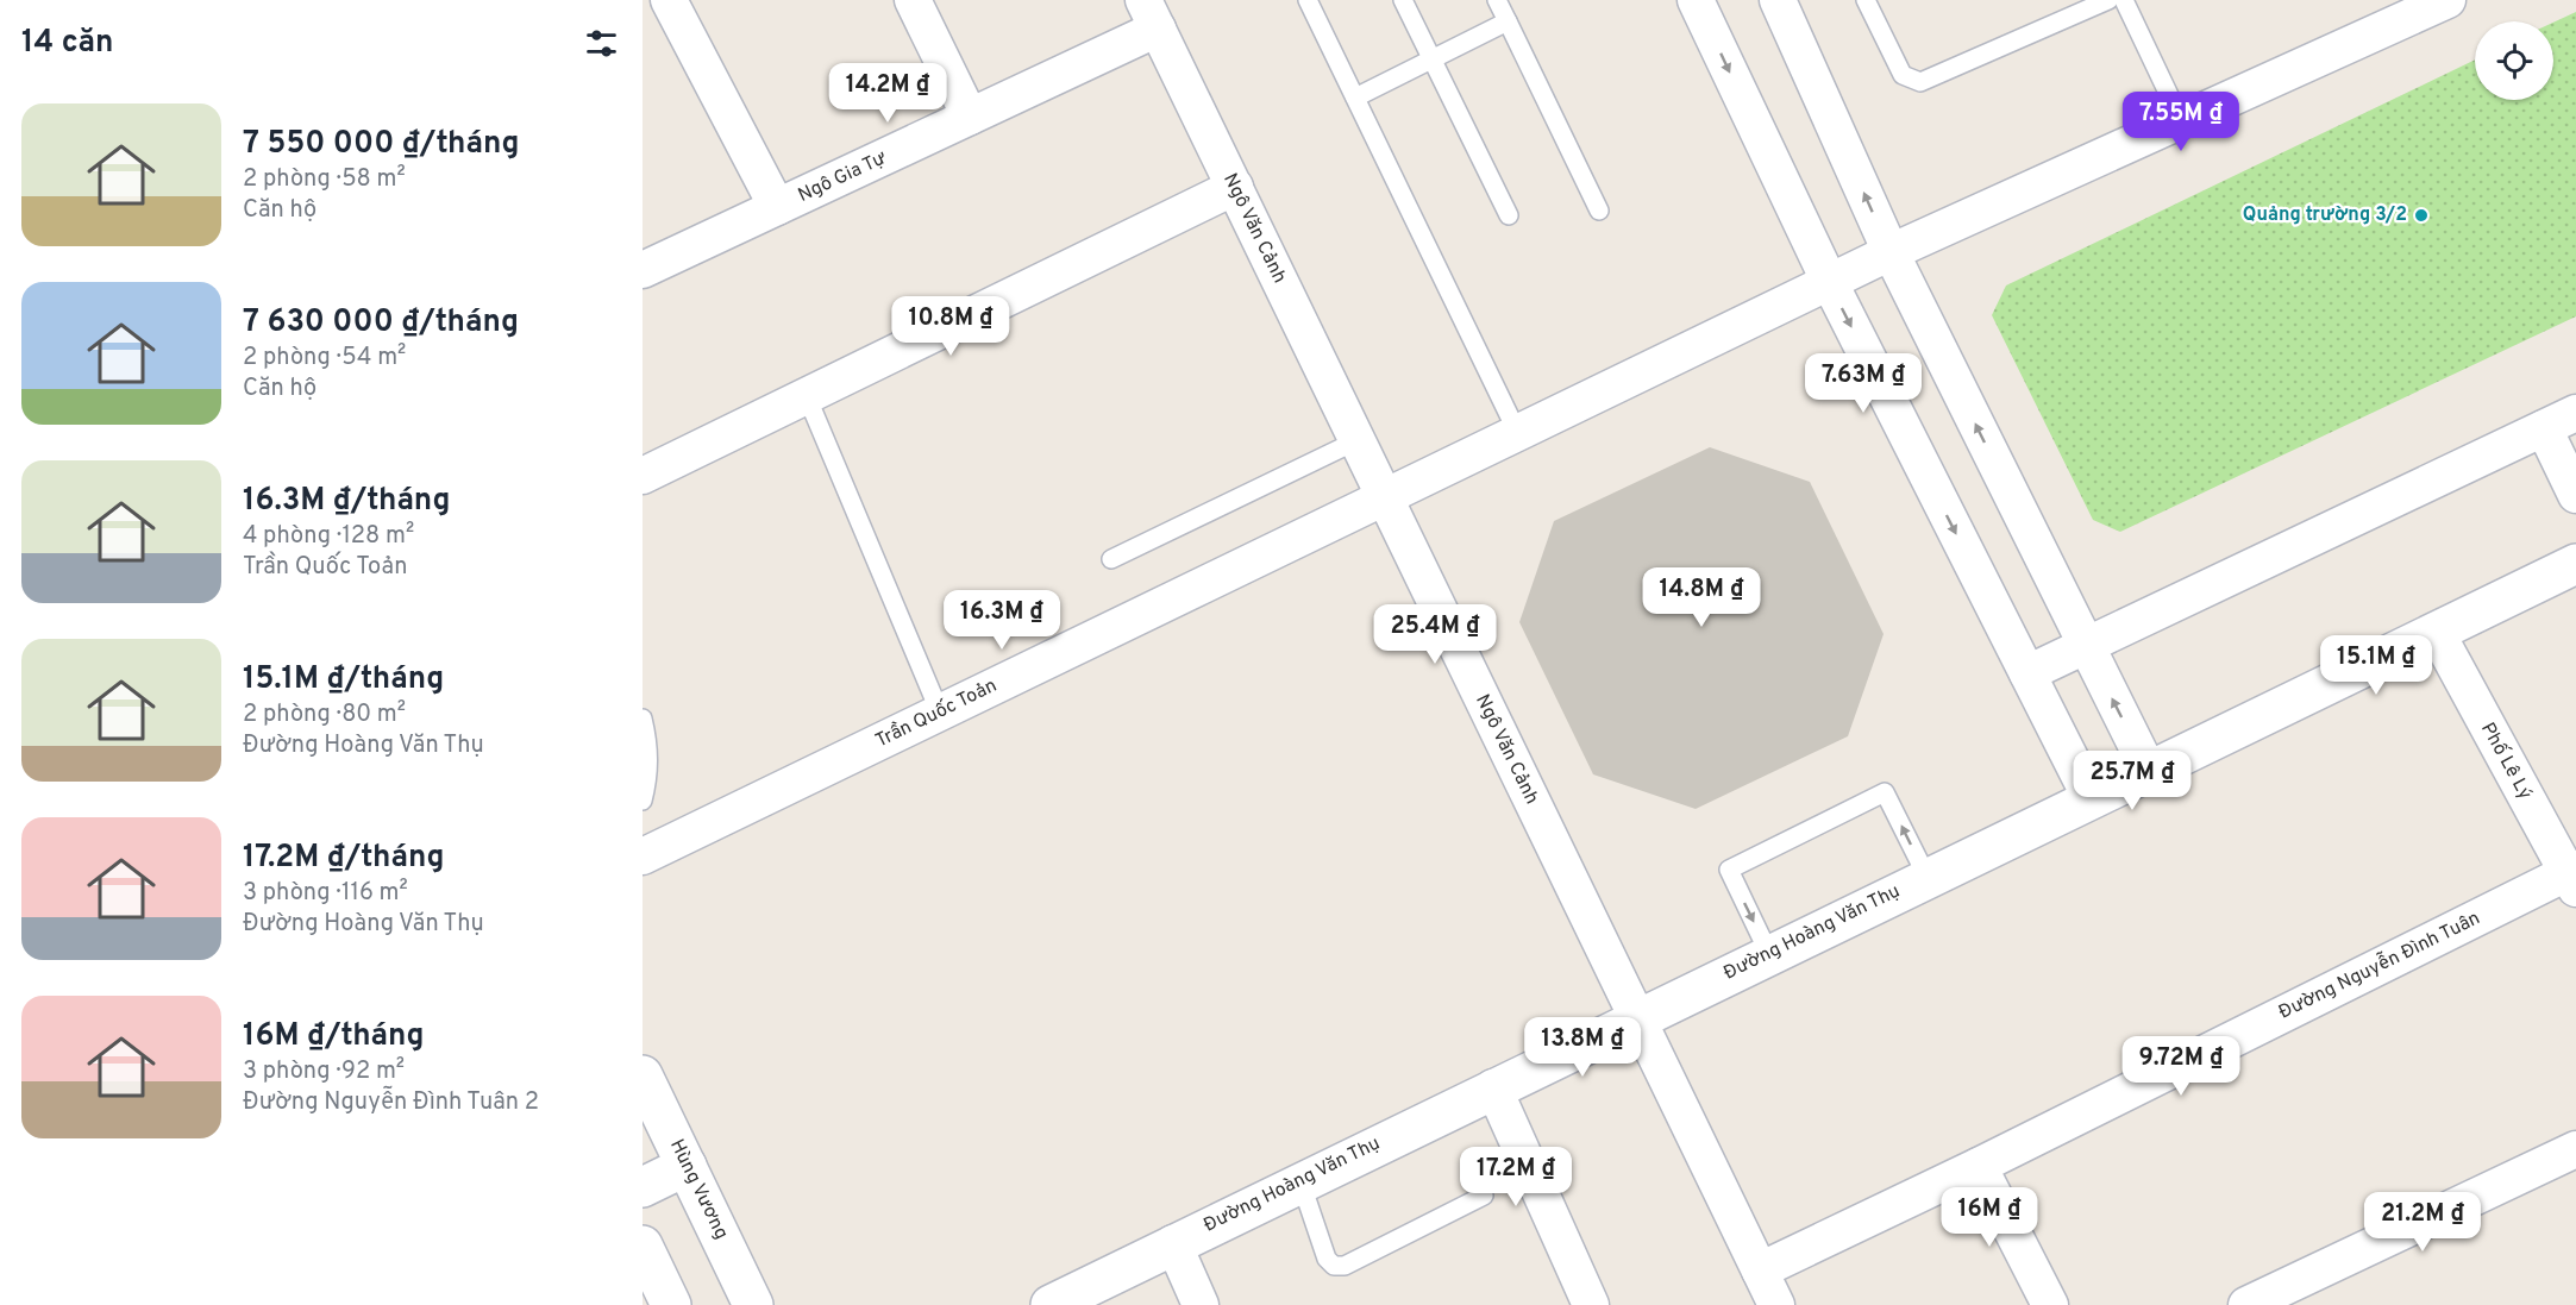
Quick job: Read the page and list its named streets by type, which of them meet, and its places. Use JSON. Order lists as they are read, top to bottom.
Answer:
{
  "streets": {
    "street": [
      "Ngô Gia Tự",
      "Ngô Văn Cảnh",
      "Trần Quốc Toản",
      "Phố Lê Lý",
      "Đường Hoàng Văn Thụ",
      "Đường Nguyễn Đình Tuân",
      "Hùng Vương"
    ]
  },
  "crossings": [
    ["Ngô Gia Tự", "Ngô Văn Cảnh"],
    ["Ngô Văn Cảnh", "Trần Quốc Toản"],
    ["Ngô Văn Cảnh", "Đường Hoàng Văn Thụ"],
    ["Ngô Văn Cảnh", "Đường Nguyễn Đình Tuân"],
    ["Phố Lê Lý", "Đường Hoàng Văn Thụ"],
    ["Phố Lê Lý", "Đường Nguyễn Đình Tuân"]
  ],
  "places": ["Quảng trường 3/2"],
  "page": {
    "heading": "14 căn",
    "price": [
      "14.2M ₫",
      "7.55M ₫",
      "10.8M ₫",
      "7.63M ₫",
      "14.8M ₫",
      "16.3M ₫",
      "25.4M ₫",
      "15.1M ₫",
      "25.7M ₫",
      "13.8M ₫",
      "9.72M ₫",
      "17.2M ₫",
      "16M ₫",
      "21.2M ₫"
    ],
    "list": [
      {
        "name": "7 550 000 ₫/tháng",
        "note": "2 phòng · 58 m² · Căn hộ"
      },
      {
        "name": "7 630 000 ₫/tháng",
        "note": "2 phòng · 54 m² · Căn hộ"
      },
      {
        "name": "16.3M ₫/tháng",
        "note": "4 phòng · 128 m² · Trần Quốc Toản"
      },
      {
        "name": "15.1M ₫/tháng",
        "note": "2 phòng · 80 m² · Đường Hoàng Văn Thụ"
      },
      {
        "name": "17.2M ₫/tháng",
        "note": "3 phòng · 116 m² · Đường Hoàng Văn Thụ"
      },
      {
        "name": "16M ₫/tháng",
        "note": "3 phòng · 92 m² · Đường Nguyễn Đình Tuân 2"
      }
    ]
  }
}
